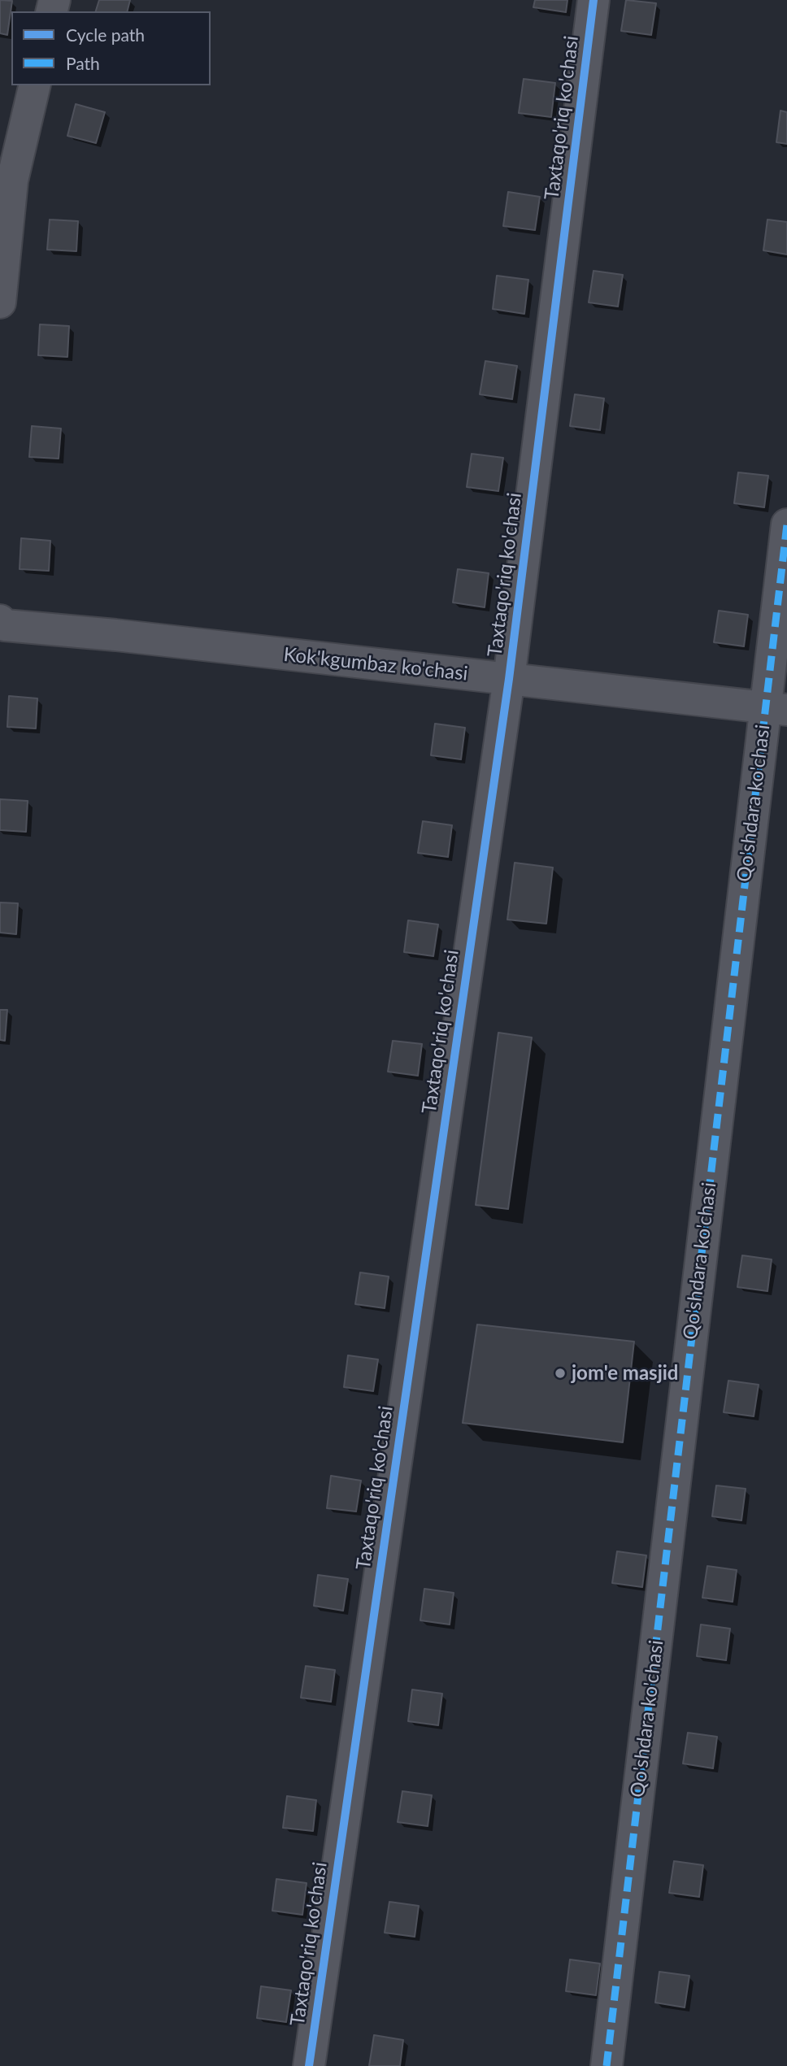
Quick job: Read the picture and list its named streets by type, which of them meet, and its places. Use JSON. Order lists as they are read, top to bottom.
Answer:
{
  "streets": {
    "street": ["Taxtaqo'riq ko'chasi", "Kok'kgumbaz ko'chasi", "Qo'shdara ko'chasi"]
  },
  "crossings": [
    ["Taxtaqo'riq ko'chasi", "Kok'kgumbaz ko'chasi"],
    ["Kok'kgumbaz ko'chasi", "Qo'shdara ko'chasi"]
  ],
  "places": ["jom'e masjid"],
  "legend": ["Cycle path", "Path"]
}
